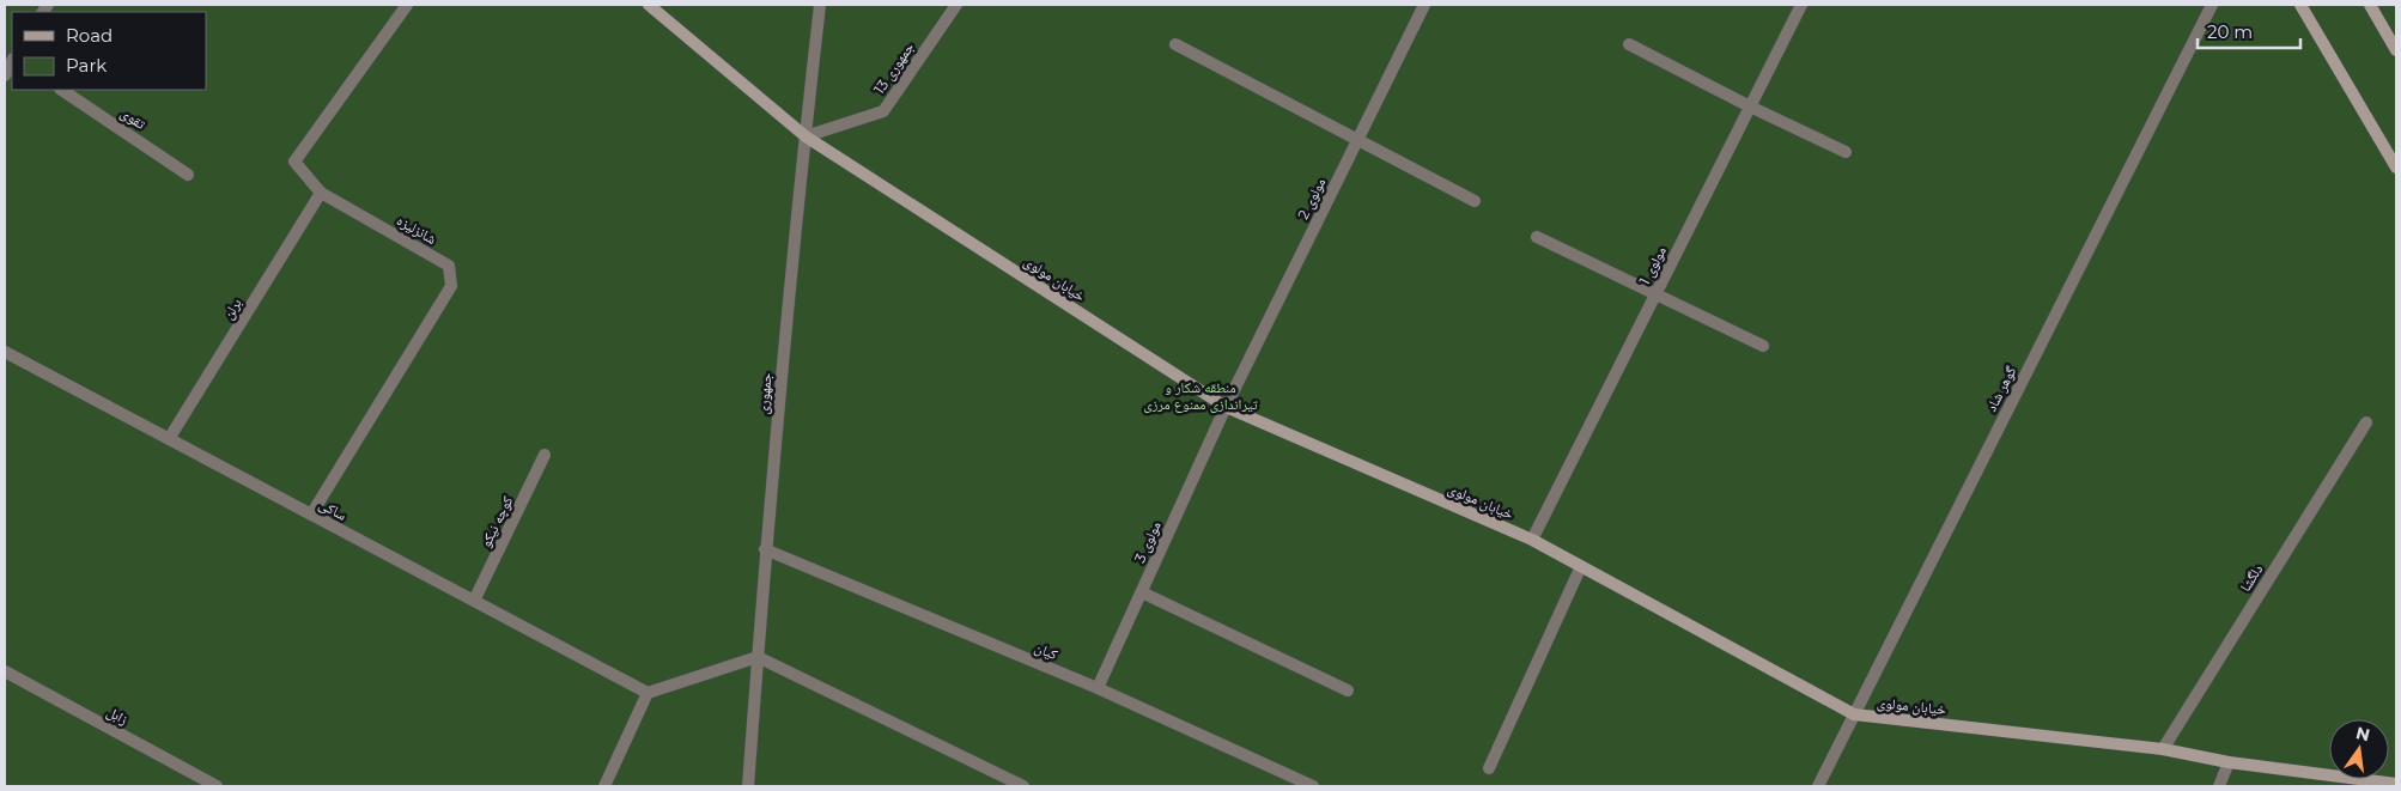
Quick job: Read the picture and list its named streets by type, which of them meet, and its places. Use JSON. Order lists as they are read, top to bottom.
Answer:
{
  "streets": {
    "main road": ["خیابان مولوی"],
    "street": [
      "جمهوری 13",
      "تقوی",
      "مولوی 2",
      "شانزلیزه",
      "مولوی 1",
      "برلن",
      "گوهر شاد",
      "جمهوری",
      "ساکی",
      "کوچه نیکو",
      "مولوی 3",
      "دلگشا",
      "کیان",
      "زابل"
    ]
  },
  "crossings": [
    ["جمهوری 13", "خیابان مولوی"],
    ["جمهوری 13", "جمهوری"],
    ["مولوی 2", "خیابان مولوی"],
    ["مولوی 2", "مولوی 3"],
    ["شانزلیزه", "برلن"],
    ["شانزلیزه", "ساکی"],
    ["مولوی 1", "خیابان مولوی"],
    ["خیابان مولوی", "گوهر شاد"],
    ["خیابان مولوی", "جمهوری"],
    ["خیابان مولوی", "مولوی 3"],
    ["خیابان مولوی", "دلگشا"],
    ["برلن", "ساکی"],
    ["جمهوری", "کیان"],
    ["ساکی", "کوچه نیکو"],
    ["مولوی 3", "کیان"]
  ],
  "parks": ["منطقه شکار و تیراندازی ممنوع مرزی"],
  "legend": ["Road", "Park"],
  "scale_bar": "20 m",
  "north": "top"
}
